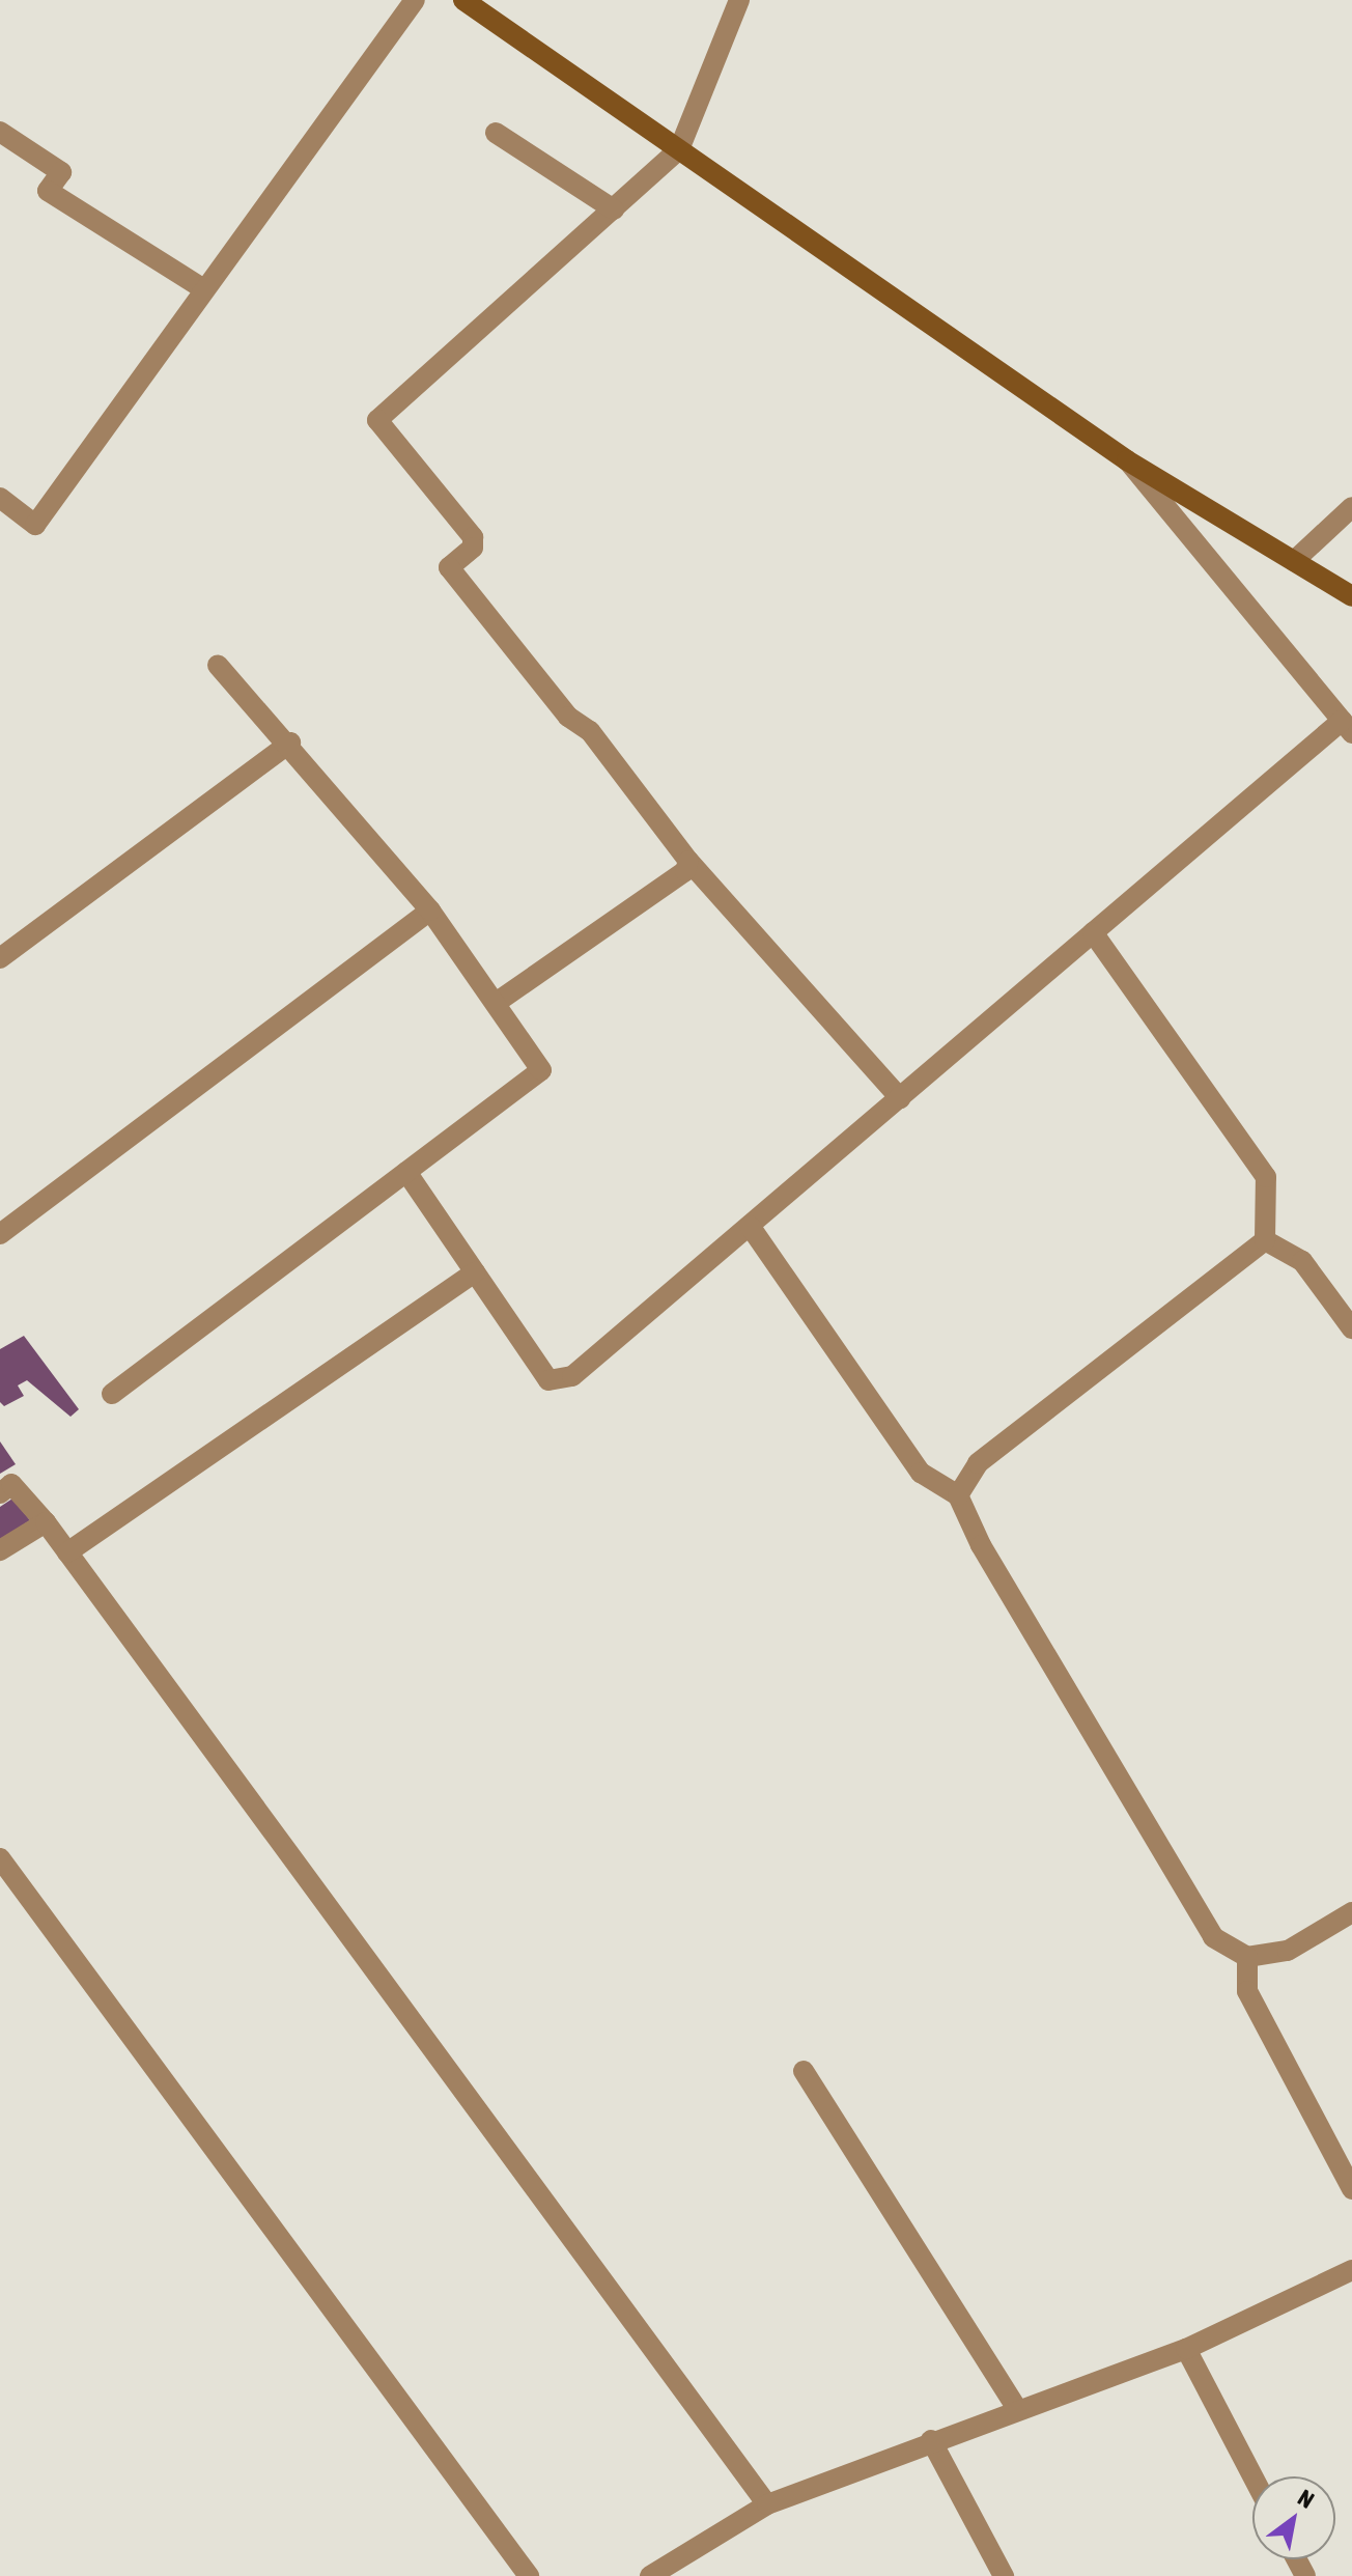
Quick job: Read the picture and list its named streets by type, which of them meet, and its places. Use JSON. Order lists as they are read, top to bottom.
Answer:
{
  "north": "top right"
}
